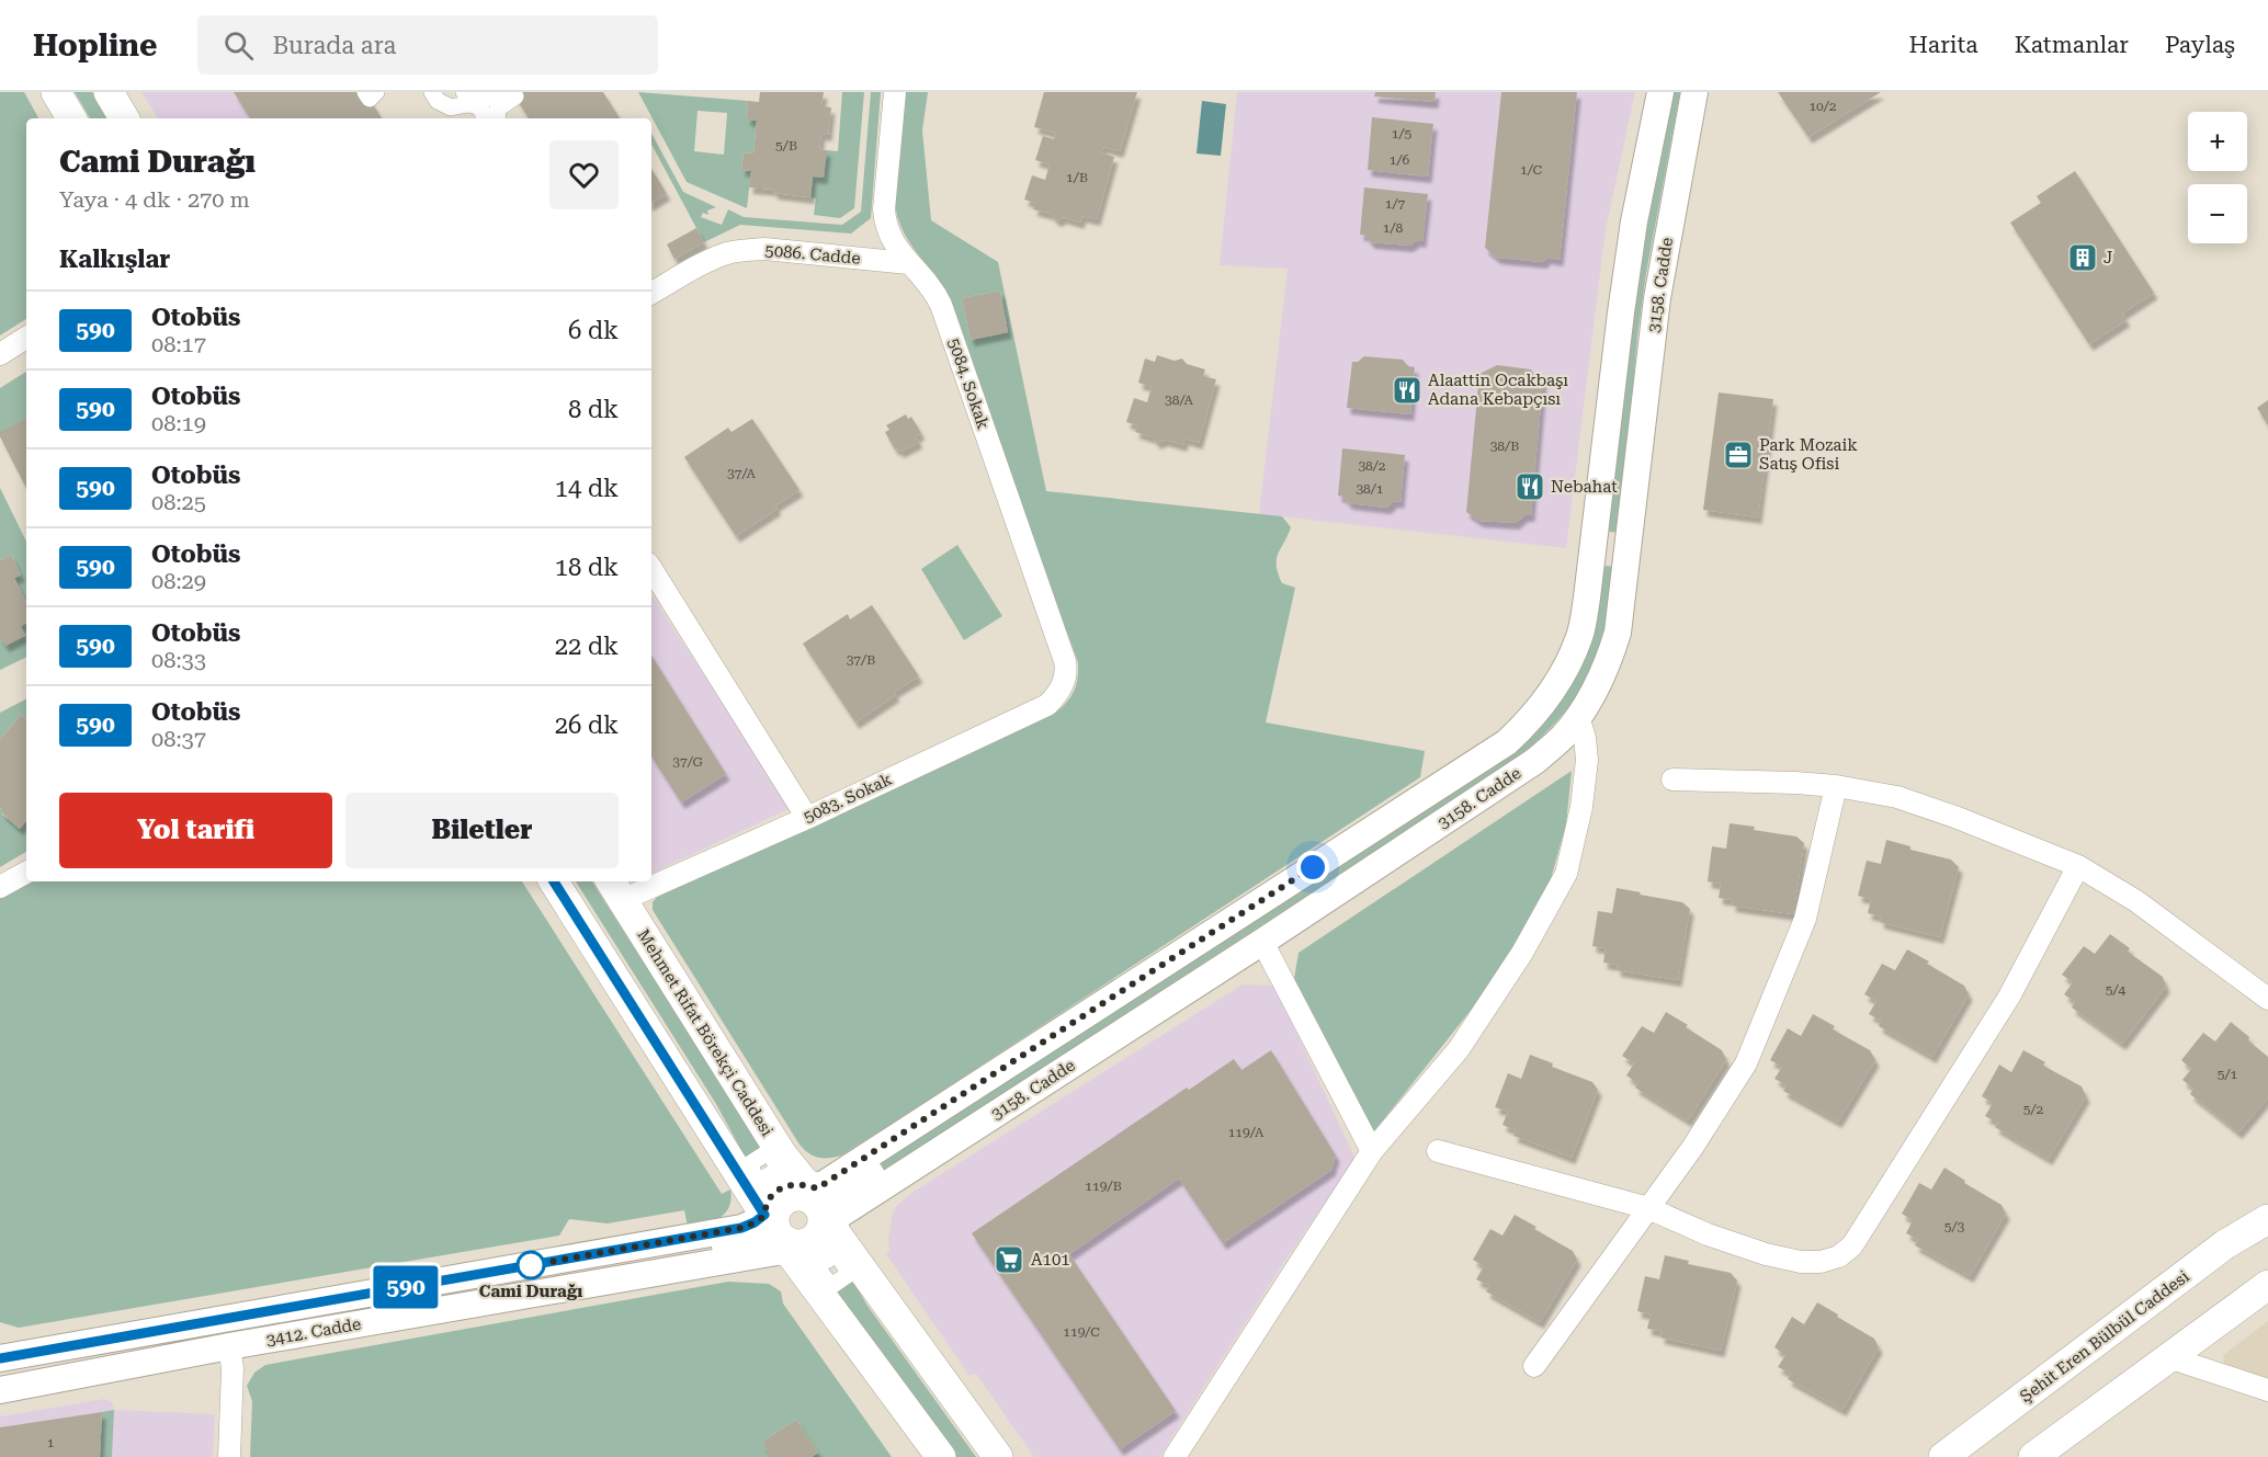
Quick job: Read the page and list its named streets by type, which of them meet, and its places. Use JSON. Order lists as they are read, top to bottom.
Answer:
{
  "streets": {
    "main road": ["Mehmet Rifat Börekçi Caddesi", "Şehit Eren Bülbül Caddesi"],
    "street": [
      "5086. Cadde",
      "3158. Cadde",
      "5084. Sokak",
      "5083. Sokak",
      "3412. Cadde"
    ]
  },
  "crossings": [
    ["5086. Cadde", "5084. Sokak"],
    ["3158. Cadde", "Mehmet Rifat Börekçi Caddesi"],
    ["3158. Cadde", "3412. Cadde"],
    ["5084. Sokak", "5083. Sokak"],
    ["5083. Sokak", "Mehmet Rifat Börekçi Caddesi"],
    ["Mehmet Rifat Börekçi Caddesi", "3412. Cadde"]
  ],
  "places": {
    "building": ["J"],
    "restaurant": ["Alaattin Ocakbaşı Adana Kebapçısı", "Nebahat"],
    "office": ["Park Mozaik Satış Ofisi"],
    "supermarket": ["A101"],
    "other": ["Cami Durağı"]
  },
  "lines": ["bus line 590"],
  "house_numbers": [
    "10/2",
    "1/5",
    "5/B",
    "1/6",
    "1/C",
    "1/B",
    "1/7",
    "1/8",
    "38/A",
    "38/B",
    "38/2",
    "37/A",
    "38/1",
    "37/B",
    "37/G",
    "5/4",
    "5/1",
    "5/2",
    "119/A",
    "119/B",
    "5/3",
    "119/C",
    "1"
  ],
  "page": {
    "header": "Hopline",
    "search": "Burada ara",
    "nav": ["Harita", "Katmanlar", "Paylaş"],
    "on_map": "590",
    "map_buttons": ["+", "−"],
    "heading": [
      ["Cami Durağı", "Yaya · 4 dk · 270 m"],
      "Kalkışlar"
    ],
    "list": [
      {
        "mark": "590",
        "name": "Otobüs",
        "note": "08:17",
        "value": "6 dk"
      },
      {
        "mark": "590",
        "name": "Otobüs",
        "note": "08:19",
        "value": "8 dk"
      },
      {
        "mark": "590",
        "name": "Otobüs",
        "note": "08:25",
        "value": "14 dk"
      },
      {
        "mark": "590",
        "name": "Otobüs",
        "note": "08:29",
        "value": "18 dk"
      },
      {
        "mark": "590",
        "name": "Otobüs",
        "note": "08:33",
        "value": "22 dk"
      },
      {
        "mark": "590",
        "name": "Otobüs",
        "note": "08:37",
        "value": "26 dk"
      }
    ],
    "buttons": ["Yol tarifi", "Biletler"]
  }
}
